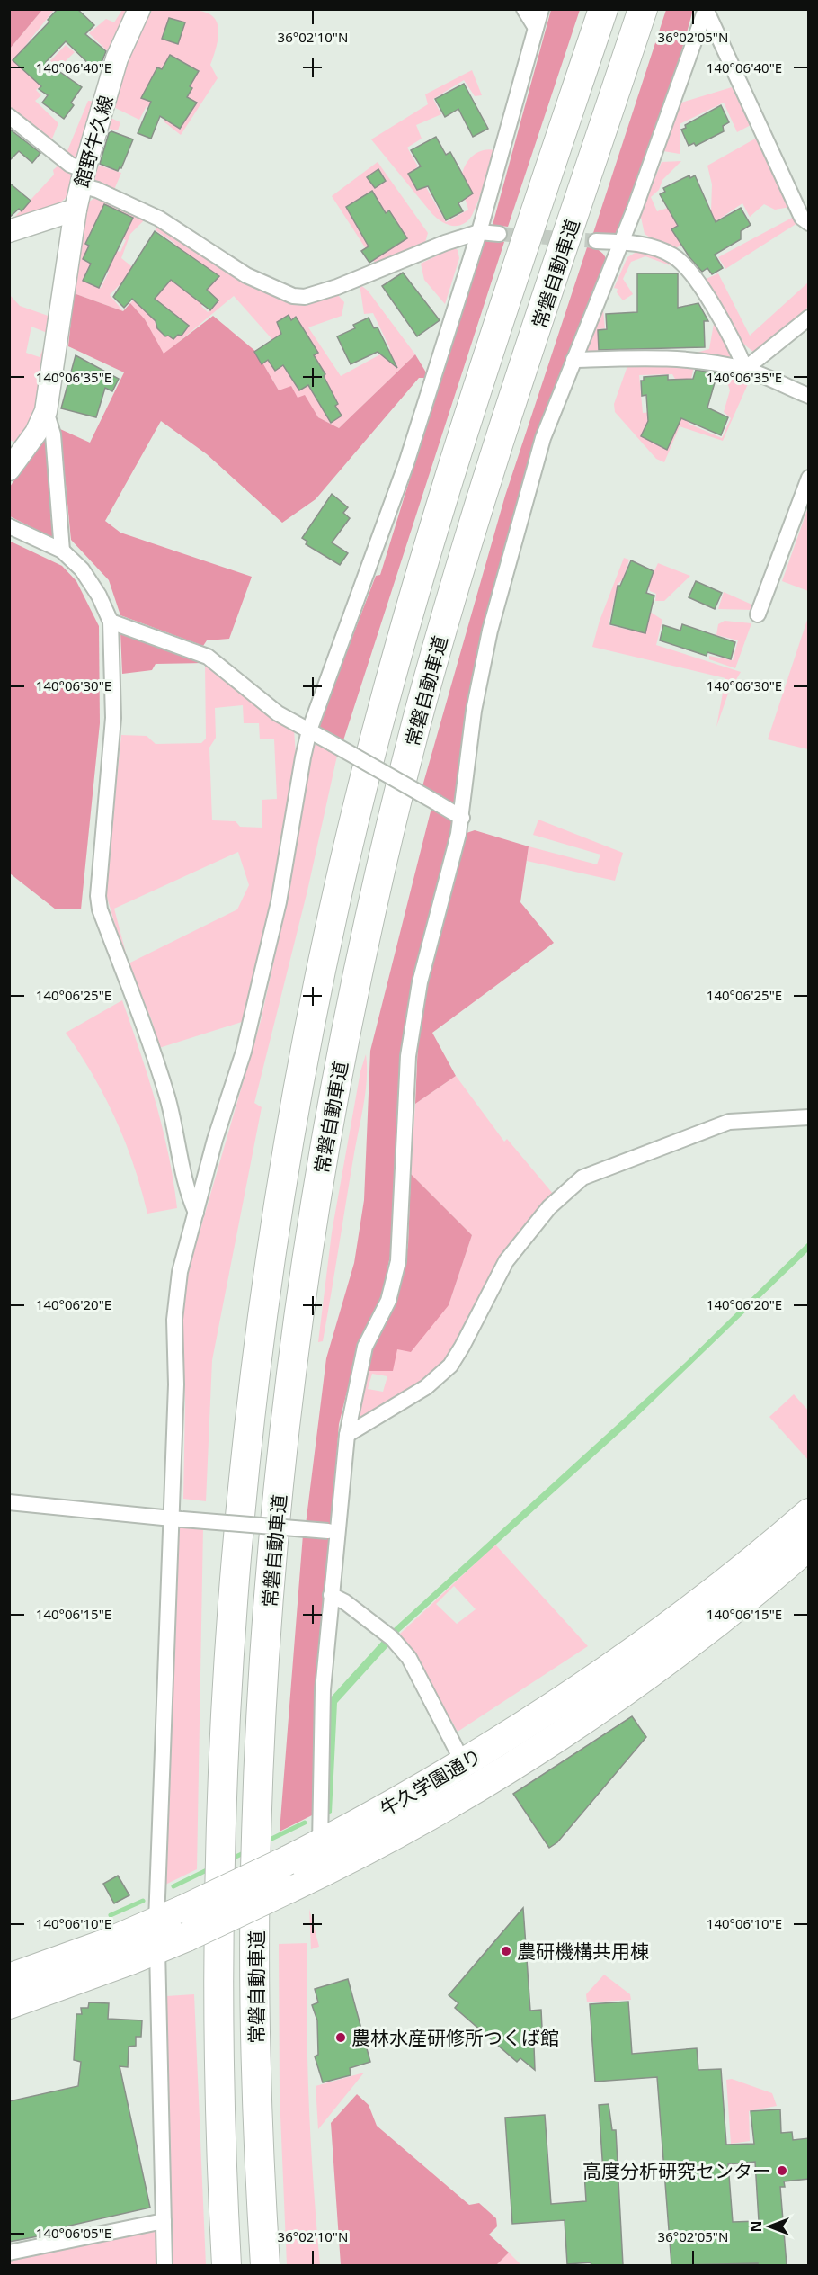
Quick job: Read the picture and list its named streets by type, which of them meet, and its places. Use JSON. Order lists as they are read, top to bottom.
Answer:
{
  "streets": {
    "highway": ["常磐自動車道", "牛久学園通り"],
    "street": ["館野牛久線"]
  },
  "places": ["農研機構共用棟", "農林水産研修所つくば館", "高度分析研究センター"],
  "north": "left",
  "coordinates": [
    "36°02'10\"N",
    "36°02'05\"N",
    "140°06'40\"E",
    "140°06'35\"E",
    "140°06'30\"E",
    "140°06'25\"E",
    "140°06'20\"E",
    "140°06'15\"E",
    "140°06'10\"E",
    "140°06'05\"E"
  ]
}
